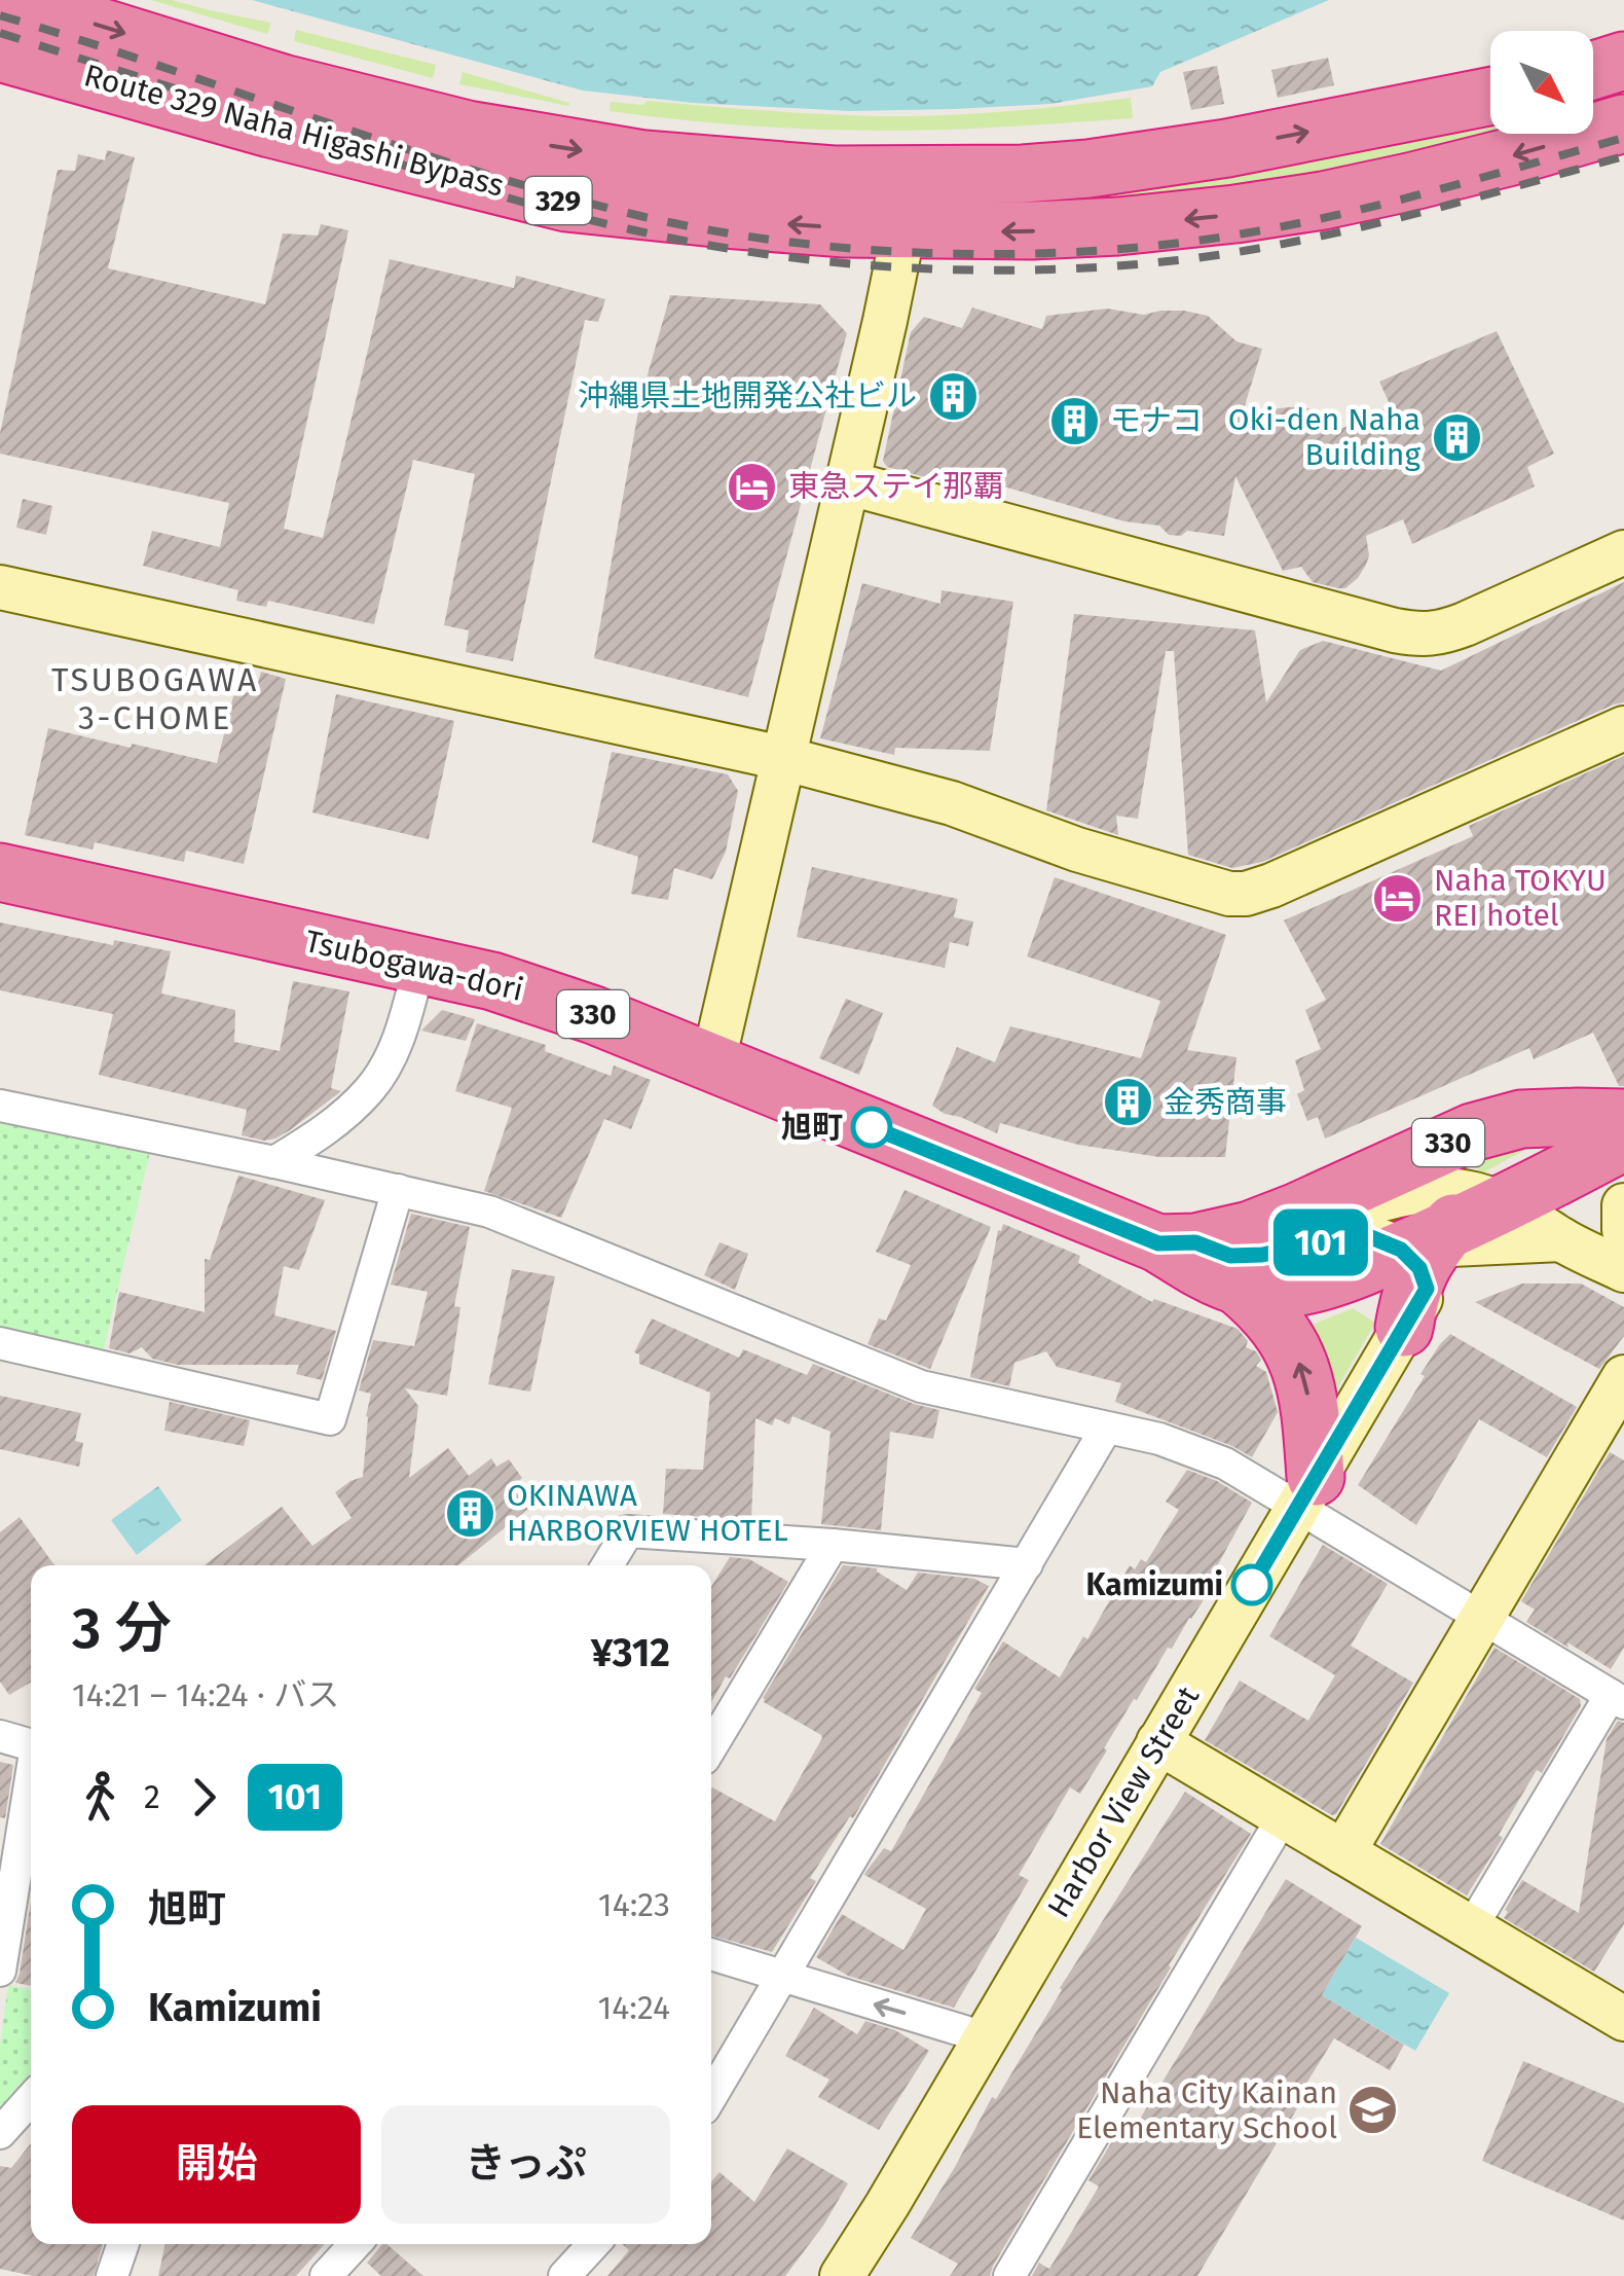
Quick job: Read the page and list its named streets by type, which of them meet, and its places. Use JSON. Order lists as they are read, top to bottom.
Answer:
{
  "streets": {
    "highway": [
      "Route 329 Naha Higashi Bypass",
      "329",
      "Tsubogawa-dori",
      "330"
    ],
    "street": ["Harbor View Street"]
  },
  "crossings": [
    ["Tsubogawa-dori", "330"],
    ["330", "Harbor View Street"]
  ],
  "districts": ["TSUBOGAWA 3-CHOME"],
  "places": {
    "building": [
      "沖縄県土地開発公社ビル",
      "モナコ",
      "Oki-den Naha Building",
      "金秀商事",
      "OKINAWA HARBORVIEW HOTEL"
    ],
    "hotel": ["東急ステイ那覇", "Naha TOKYU REI hotel"],
    "other": ["旭町", "Kamizumi"],
    "school or university": ["Naha City Kainan Elementary School"]
  },
  "lines": ["bus line 101"],
  "north": "bottom right",
  "page": {
    "on_map": "101",
    "heading": ["3 分", "14:21 – 14:24 · バス", "¥312"],
    "legs": ["2", "101"],
    "list": [
      {
        "name": "旭町",
        "value": "14:23"
      },
      {
        "name": "Kamizumi",
        "value": "14:24"
      }
    ],
    "buttons": ["開始", "きっぷ"]
  }
}
